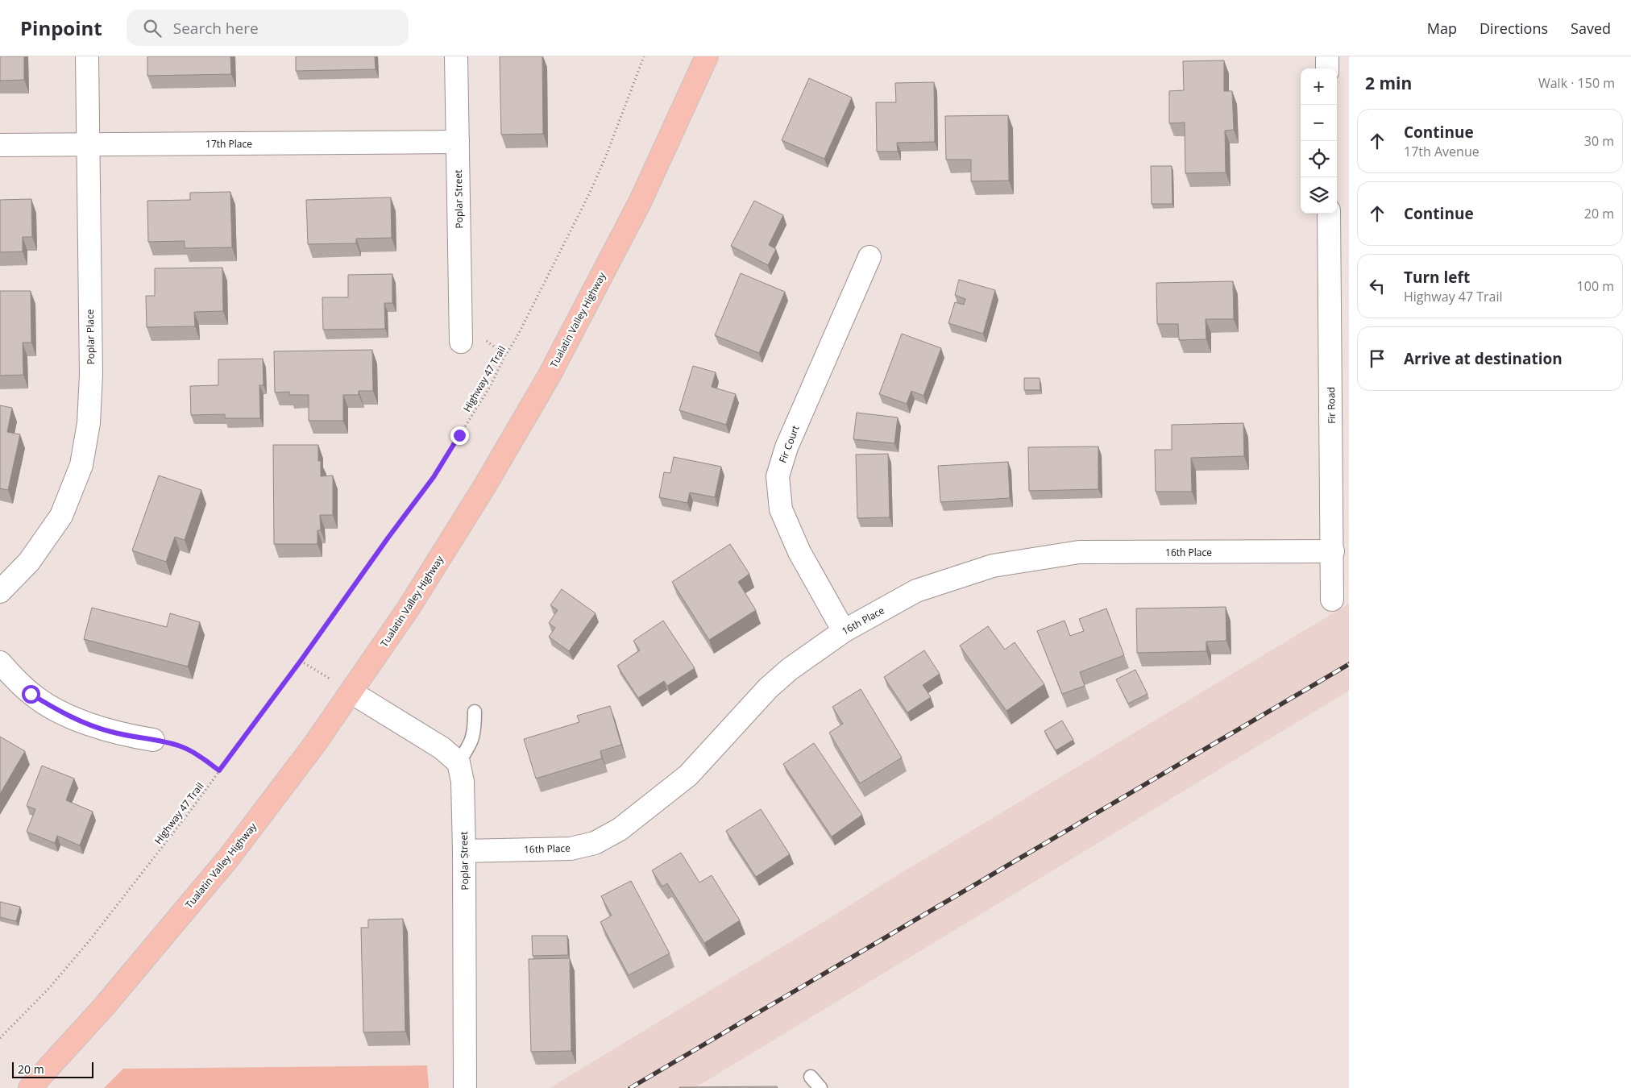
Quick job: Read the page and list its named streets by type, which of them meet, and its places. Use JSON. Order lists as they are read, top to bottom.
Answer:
{
  "streets": {
    "highway": ["Tualatin Valley Highway"],
    "street": [
      "17th Place",
      "Poplar Street",
      "Poplar Place",
      "Fir Road",
      "Fir Court",
      "16th Place"
    ],
    "path": ["Highway 47 Trail"]
  },
  "crossings": [
    ["17th Place", "Poplar Street"],
    ["17th Place", "Poplar Place"],
    ["Poplar Street", "16th Place"],
    ["Fir Road", "16th Place"],
    ["Fir Court", "16th Place"]
  ],
  "scale_bar": "20 m",
  "page": {
    "header": "Pinpoint",
    "search": "Search here",
    "nav": ["Map", "Directions", "Saved"],
    "heading": ["2 min", "Walk · 150 m"],
    "map_buttons": ["+", "−"],
    "list": [
      ["Continue", "17th Avenue", "30 m"],
      ["Continue", "20 m"],
      ["Turn left", "Highway 47 Trail", "100 m"],
      "Arrive at destination"
    ],
    "scale": "20 m"
  }
}
